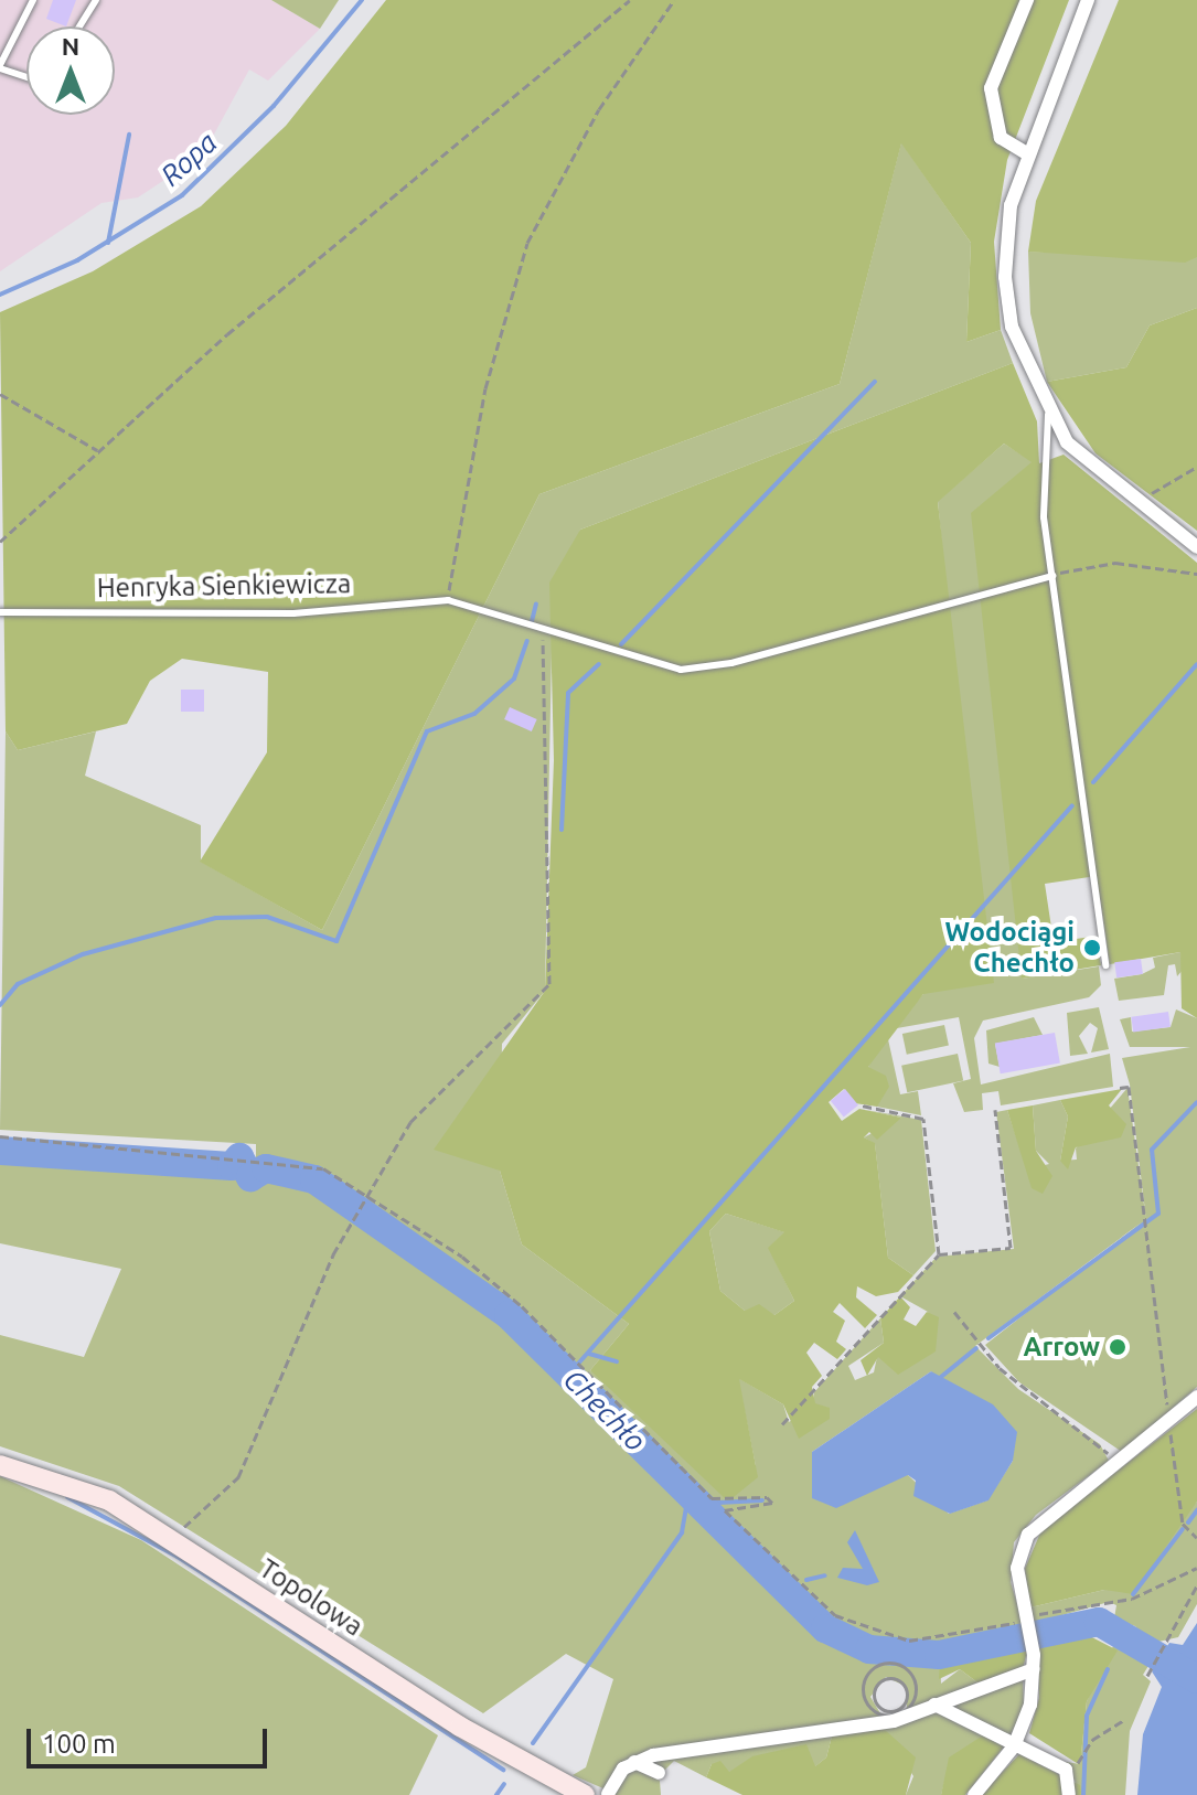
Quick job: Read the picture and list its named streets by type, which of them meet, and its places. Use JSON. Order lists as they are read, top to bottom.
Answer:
{
  "streets": {
    "street": ["Topolowa"],
    "lane": ["Henryka Sienkiewicza"]
  },
  "water": ["Ropa", "Chechło"],
  "places": ["Wodociągi Chechło", "Arrow"],
  "scale_bar": "100 m",
  "north": "top"
}
